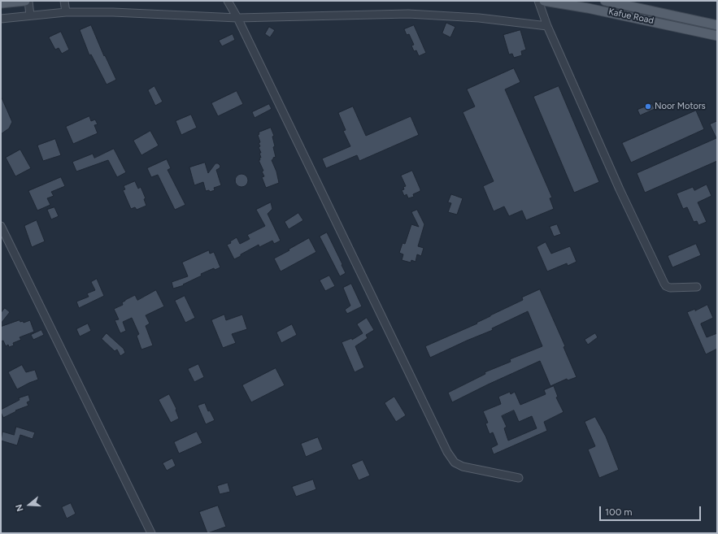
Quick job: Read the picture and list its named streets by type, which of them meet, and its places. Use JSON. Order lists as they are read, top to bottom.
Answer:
{
  "streets": {
    "main road": ["Kafue Road"]
  },
  "places": ["Noor Motors"],
  "scale_bar": "100 m",
  "north": "left"
}
